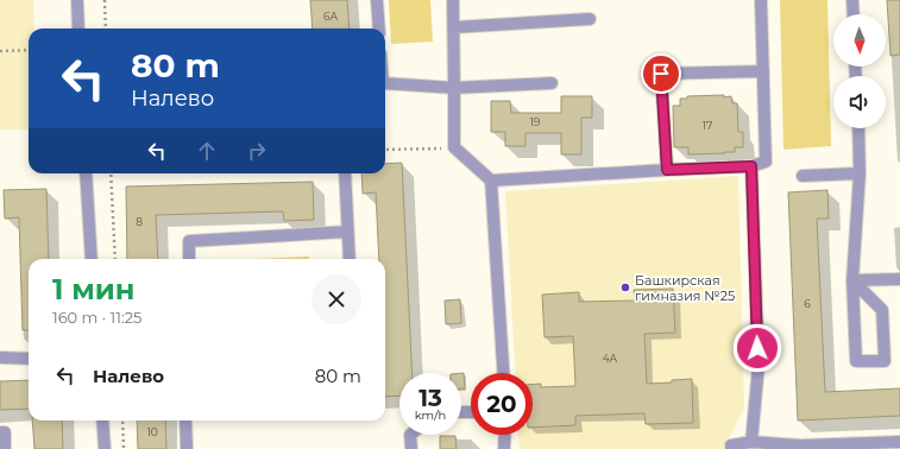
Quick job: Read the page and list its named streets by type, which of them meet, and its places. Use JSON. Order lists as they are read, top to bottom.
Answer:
{
  "places": ["Башкирская гимназия №25"],
  "house_numbers": [
    "6А",
    "19",
    "17",
    "8",
    "6",
    "4А",
    "10"
  ],
  "north": "bottom",
  "page": {
    "turn": ["80 m", "Налево"],
    "heading": ["1 мин", "160 m · 11:25"],
    "list": [
      {
        "name": "Налево",
        "value": "80 m"
      }
    ],
    "speed": "13 km/h",
    "limit": "20"
  }
}
